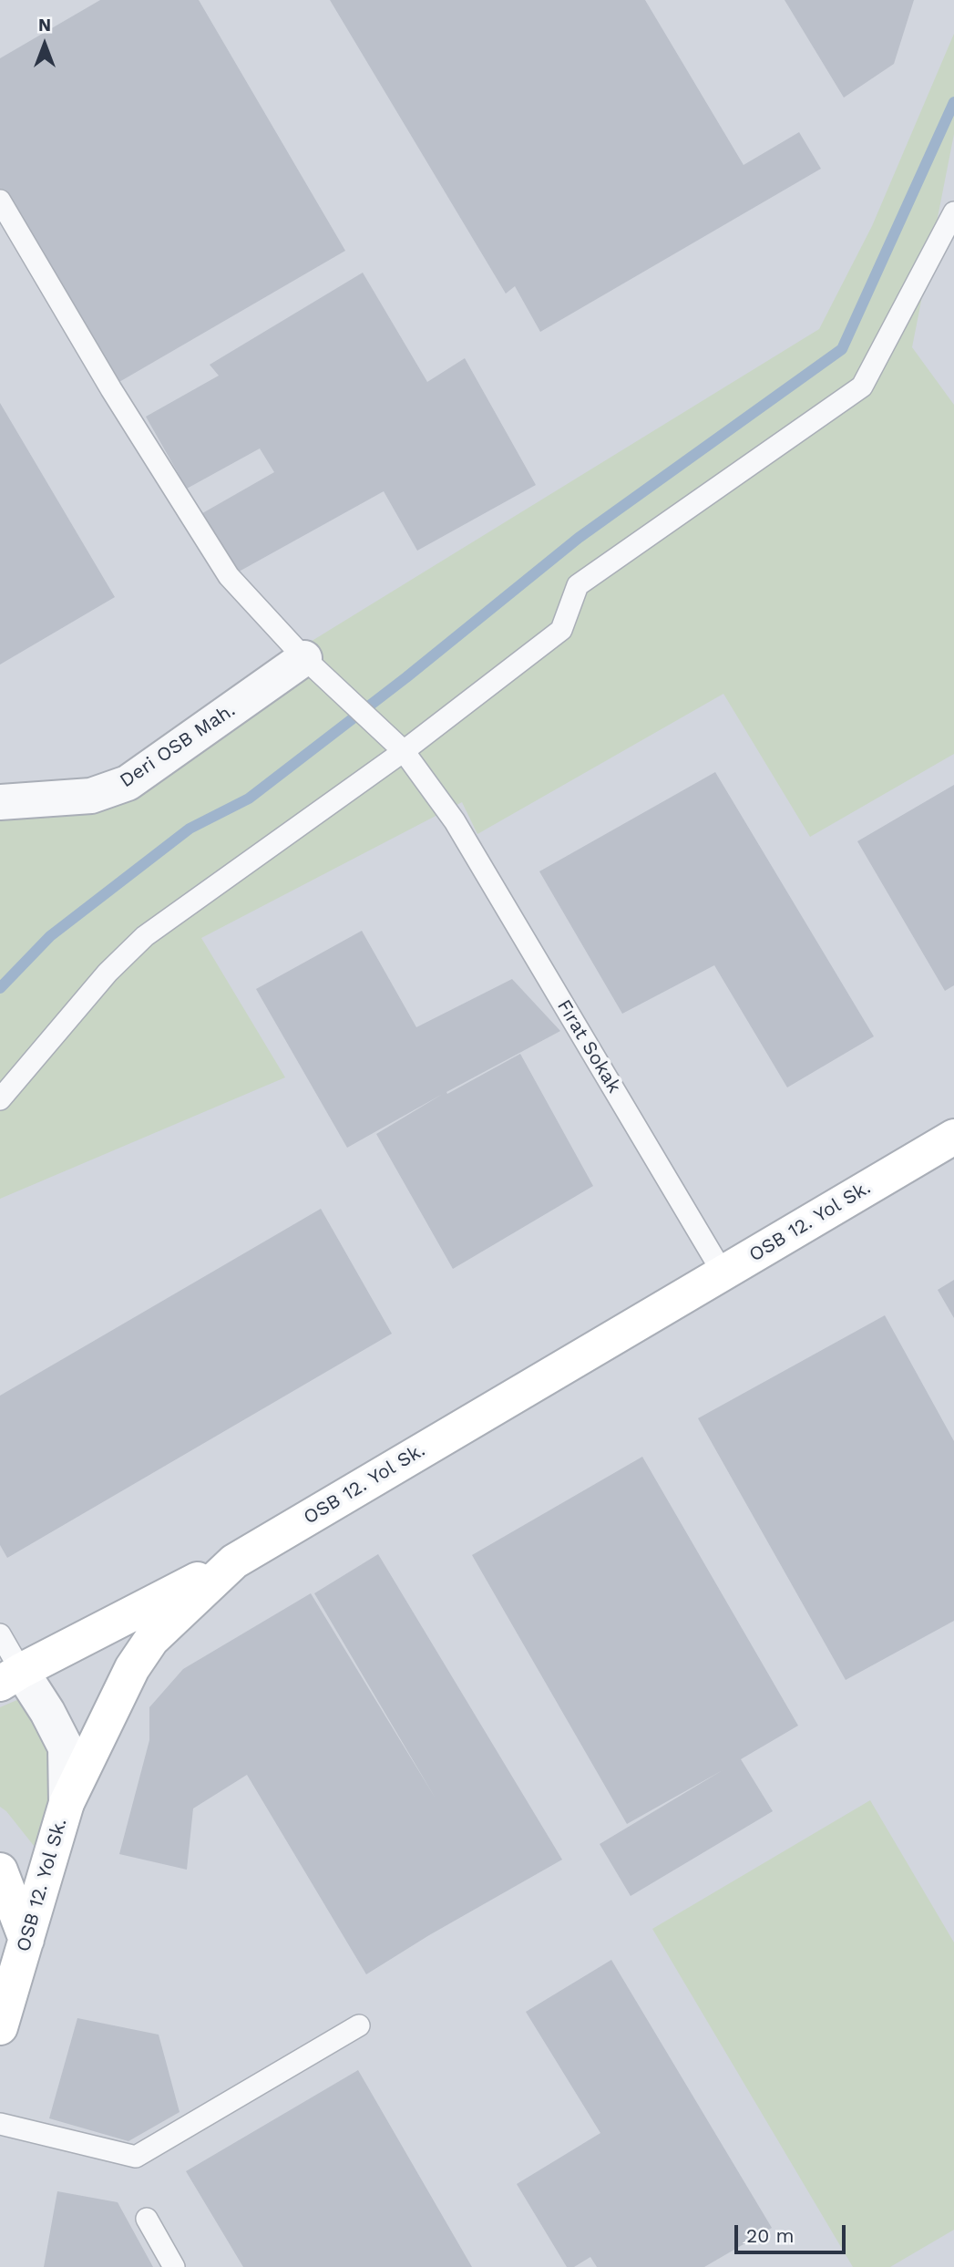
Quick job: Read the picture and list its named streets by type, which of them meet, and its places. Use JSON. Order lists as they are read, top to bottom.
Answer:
{
  "streets": {
    "street": ["Deri OSB Mah.", "OSB 12. Yol Sk."],
    "lane": ["Fırat Sokak"]
  },
  "crossings": [
    ["Deri OSB Mah.", "Fırat Sokak"],
    ["Fırat Sokak", "OSB 12. Yol Sk."]
  ],
  "scale_bar": "20 m",
  "north": "top"
}
